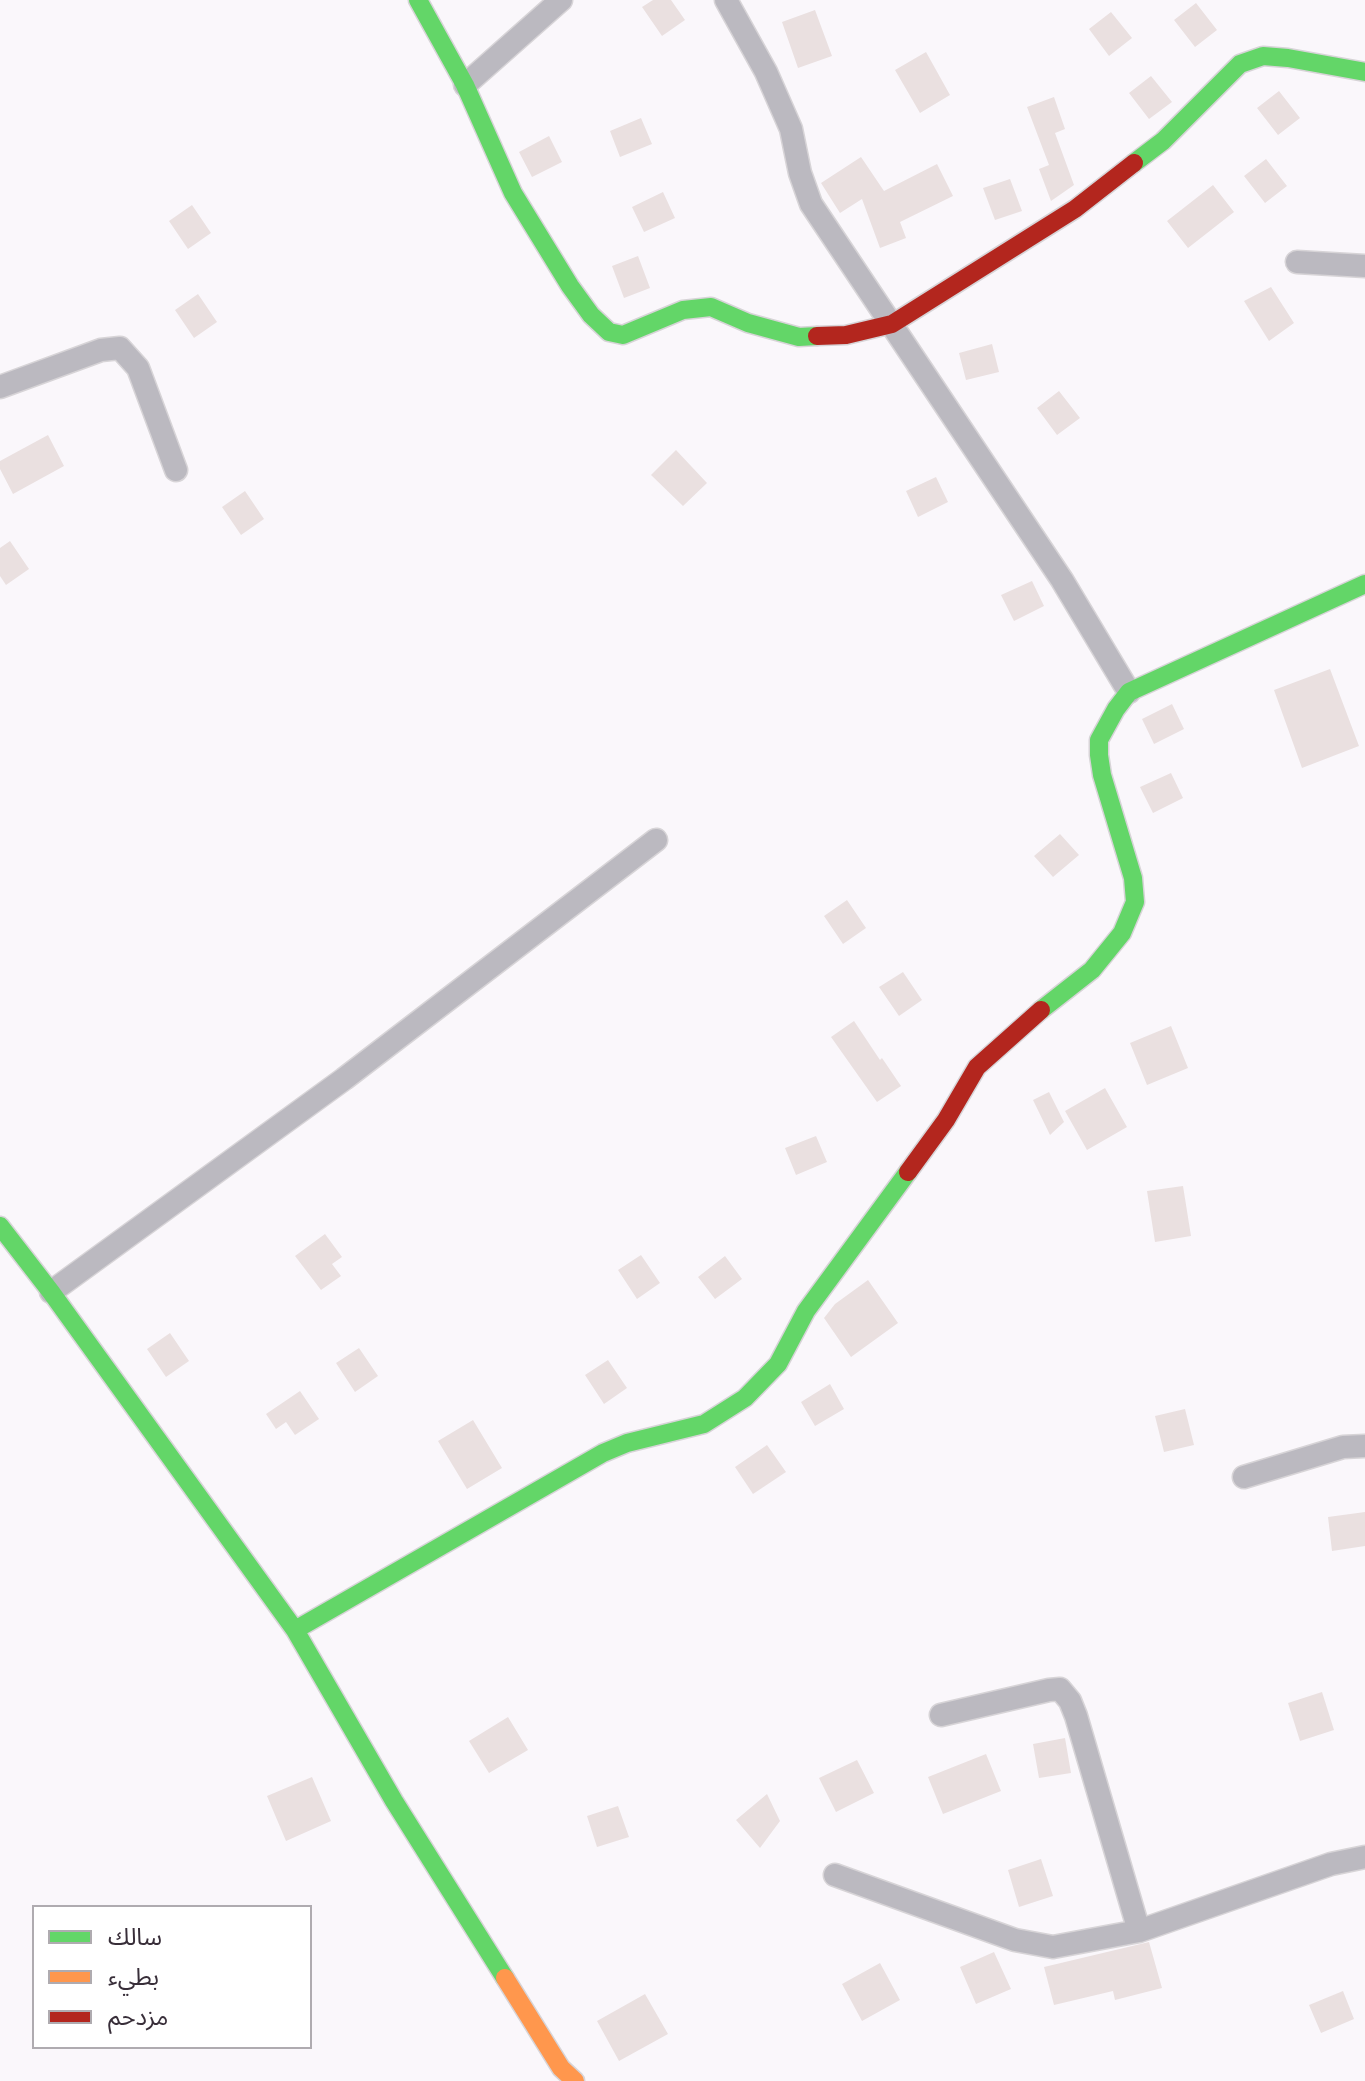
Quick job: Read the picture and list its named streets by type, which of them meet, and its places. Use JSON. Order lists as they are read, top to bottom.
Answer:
{
  "legend": ["سالك", "بطيء", "مزدحم"]
}
